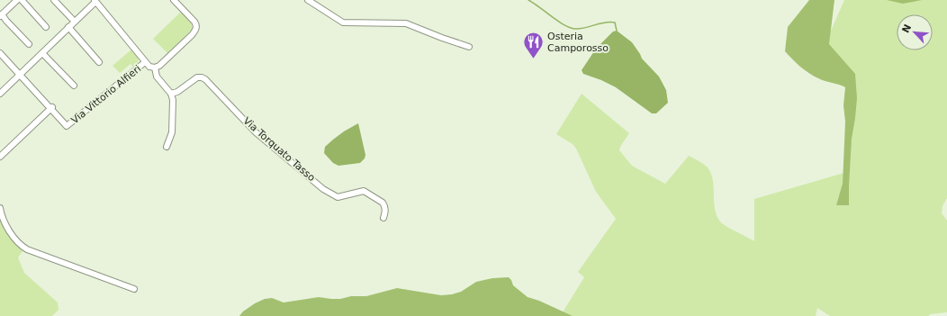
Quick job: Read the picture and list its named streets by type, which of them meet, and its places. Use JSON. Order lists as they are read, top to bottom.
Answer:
{
  "streets": {
    "street": ["Via Vittorio Alfieri", "Via Torquato Tasso"]
  },
  "places": {
    "restaurant": ["Osteria Camporosso"]
  },
  "north": "top left"
}
